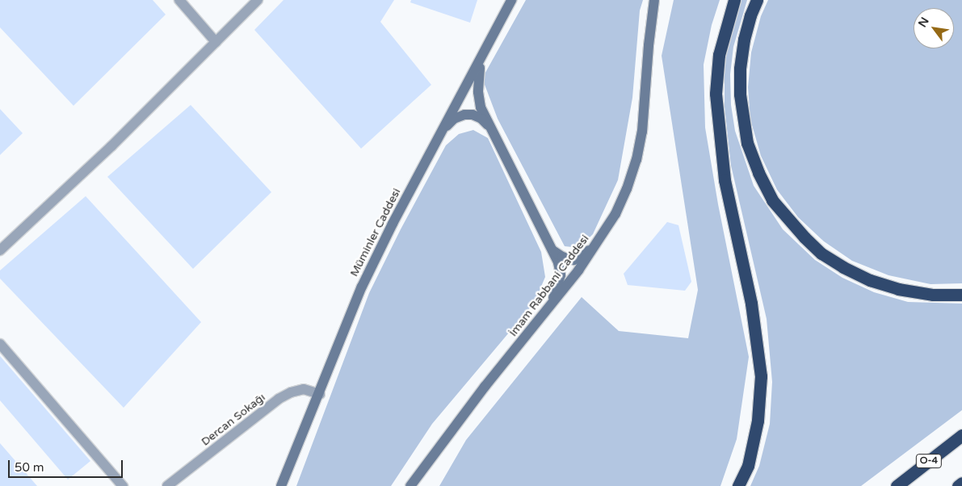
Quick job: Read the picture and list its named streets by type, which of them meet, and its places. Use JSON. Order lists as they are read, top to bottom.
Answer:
{
  "streets": {
    "highway": ["O-4"],
    "main road": ["Müminler Caddesi", "İmam Rabbani Caddesi"],
    "street": ["Dercan Sokağı"]
  },
  "crossings": [
    ["Müminler Caddesi", "Dercan Sokağı"]
  ],
  "scale_bar": "50 m",
  "north": "top left"
}
